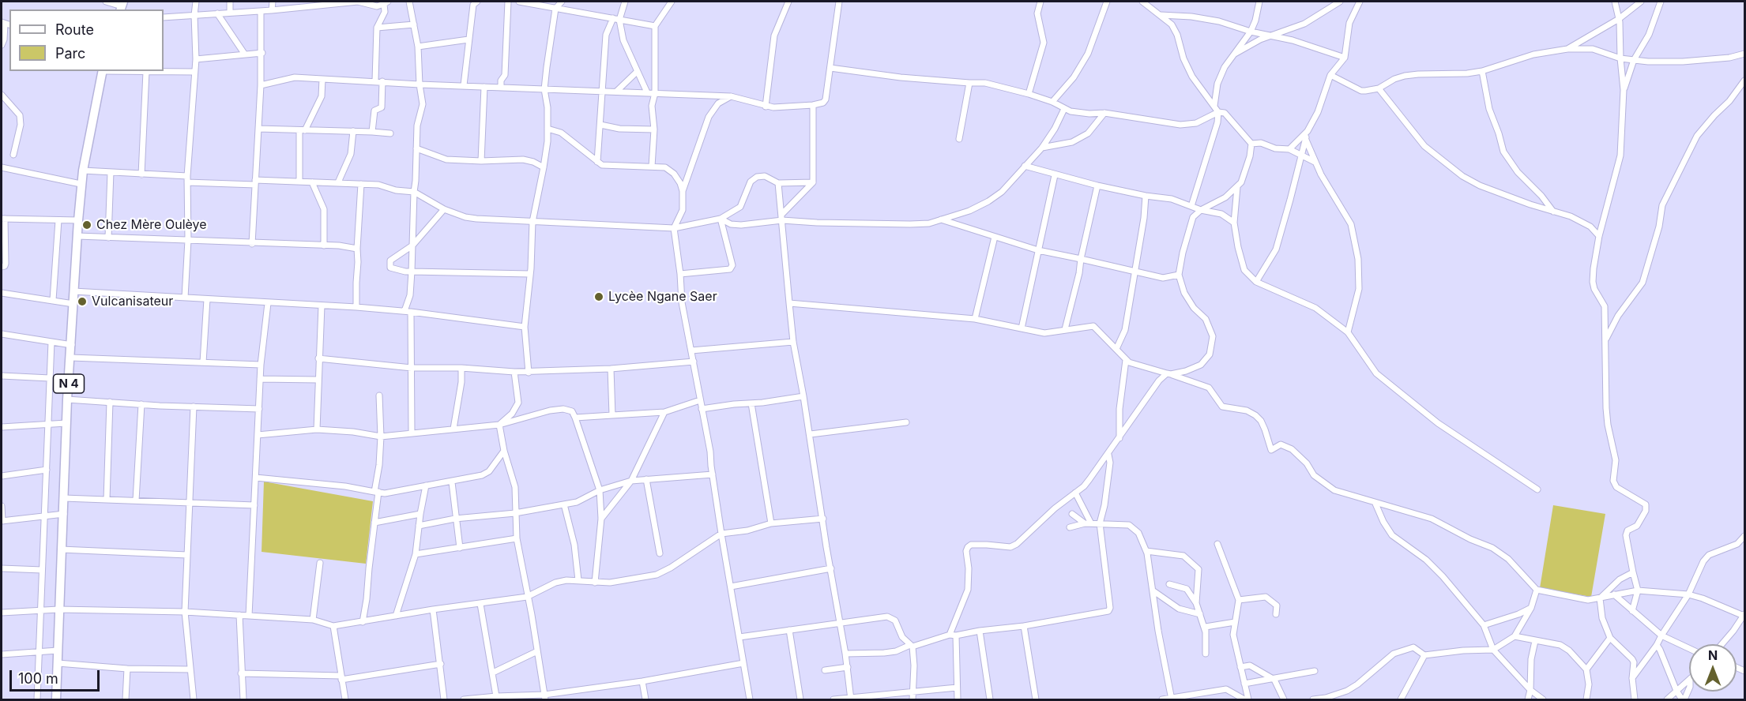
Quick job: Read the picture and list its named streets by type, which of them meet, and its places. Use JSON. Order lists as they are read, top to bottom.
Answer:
{
  "streets": {
    "main road": ["N 4"]
  },
  "places": ["Chez Mère Oulèye", "Lycèe Ngane Saer", "Vulcanisateur"],
  "legend": ["Route", "Parc"],
  "scale_bar": "100 m",
  "north": "top"
}
